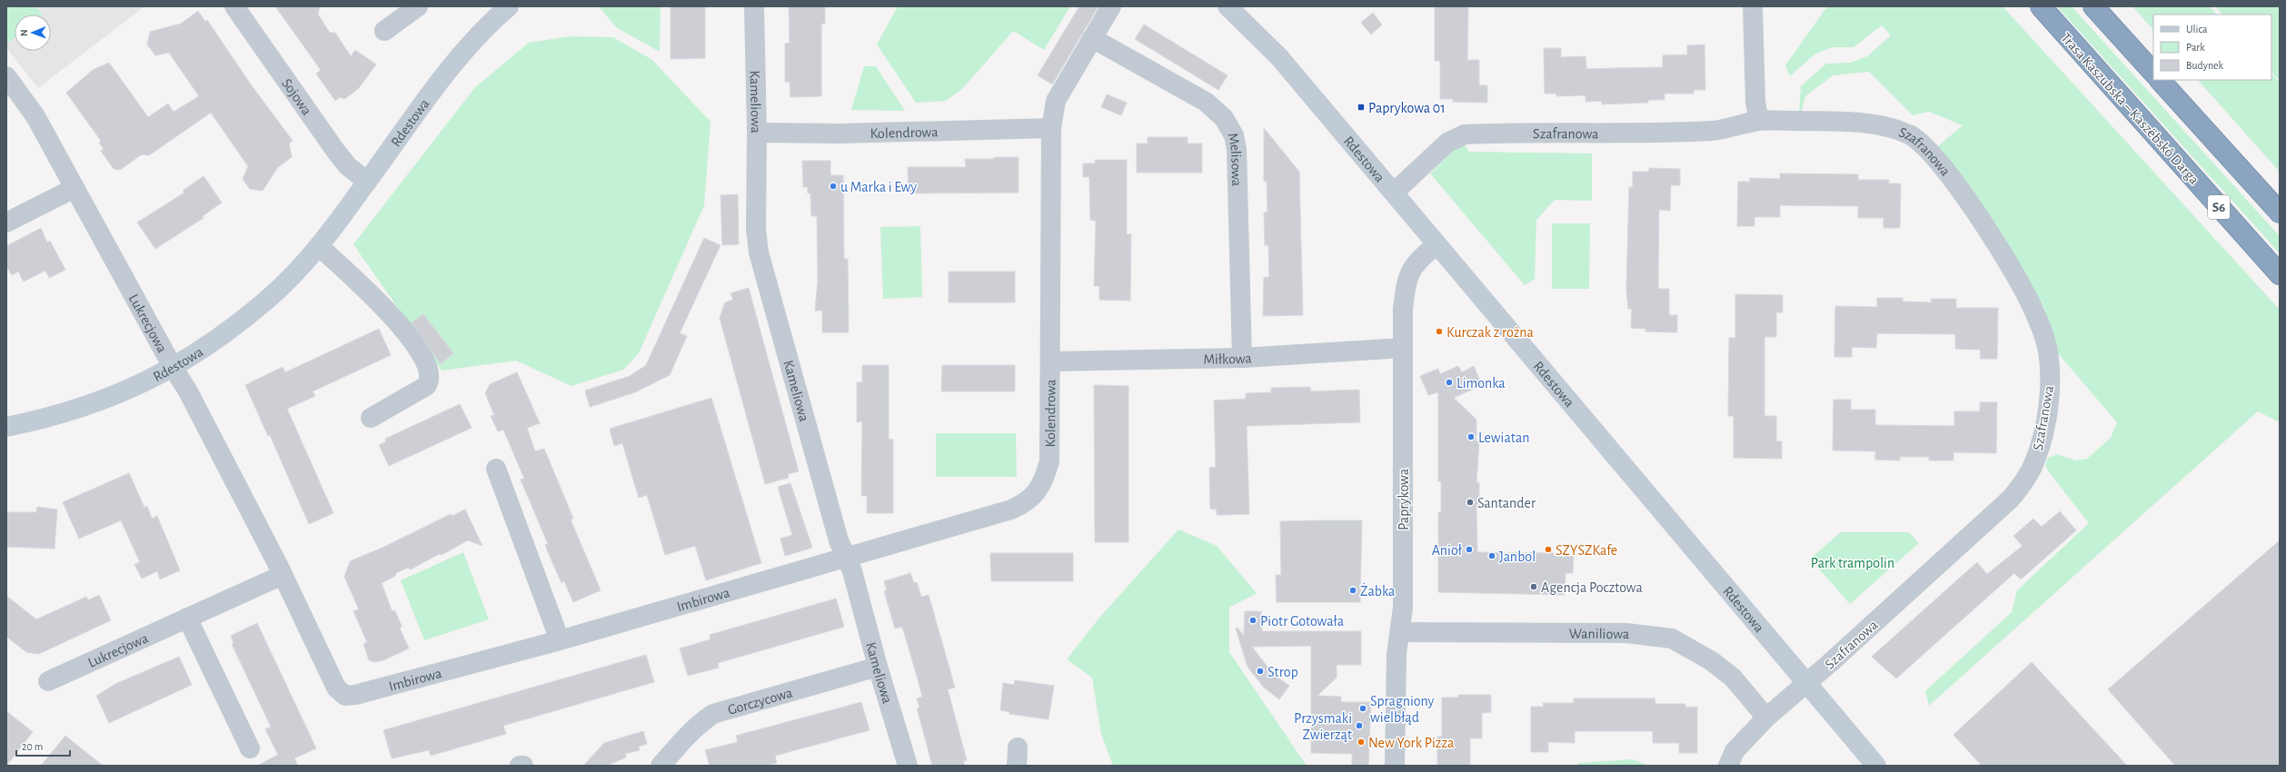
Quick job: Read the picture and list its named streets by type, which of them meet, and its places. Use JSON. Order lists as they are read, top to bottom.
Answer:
{
  "streets": {
    "highway": ["Trasa Kaszubska – Kaszëbskô Darga", "S6"],
    "street": [
      "Sojowa",
      "Kameliowa",
      "Rdestowa",
      "Kolendrowa",
      "Szafranowa",
      "Melisowa",
      "Lukrecjowa",
      "Miłkowa",
      "Paprykowa",
      "Imbirowa",
      "Waniliowa",
      "Gorczycowa"
    ]
  },
  "crossings": [
    ["Sojowa", "Rdestowa"],
    ["Kameliowa", "Kolendrowa"],
    ["Kameliowa", "Imbirowa"],
    ["Kameliowa", "Gorczycowa"],
    ["Rdestowa", "Szafranowa"],
    ["Rdestowa", "Lukrecjowa"],
    ["Rdestowa", "Paprykowa"],
    ["Kolendrowa", "Melisowa"],
    ["Kolendrowa", "Miłkowa"],
    ["Kolendrowa", "Imbirowa"],
    ["Szafranowa", "Waniliowa"],
    ["Melisowa", "Miłkowa"],
    ["Lukrecjowa", "Imbirowa"],
    ["Miłkowa", "Paprykowa"],
    ["Paprykowa", "Waniliowa"]
  ],
  "parks": ["Park trampolin"],
  "places": {
    "transit": ["Paprykowa 01"],
    "other": [
      "u Marka i Ewy",
      "Kurczak z rożna",
      "Limonka",
      "Lewiatan",
      "Santander",
      "Anioł",
      "SZYSZKafe",
      "Janbol",
      "Agencja Pocztowa",
      "Żabka",
      "Piotr Gotowała",
      "Strop",
      "Spragniony wielbłąd",
      "Przysmaki Zwierząt",
      "New York Pizza"
    ]
  },
  "legend": ["Ulica", "Park", "Budynek"],
  "scale_bar": "20 m",
  "north": "left"
}
